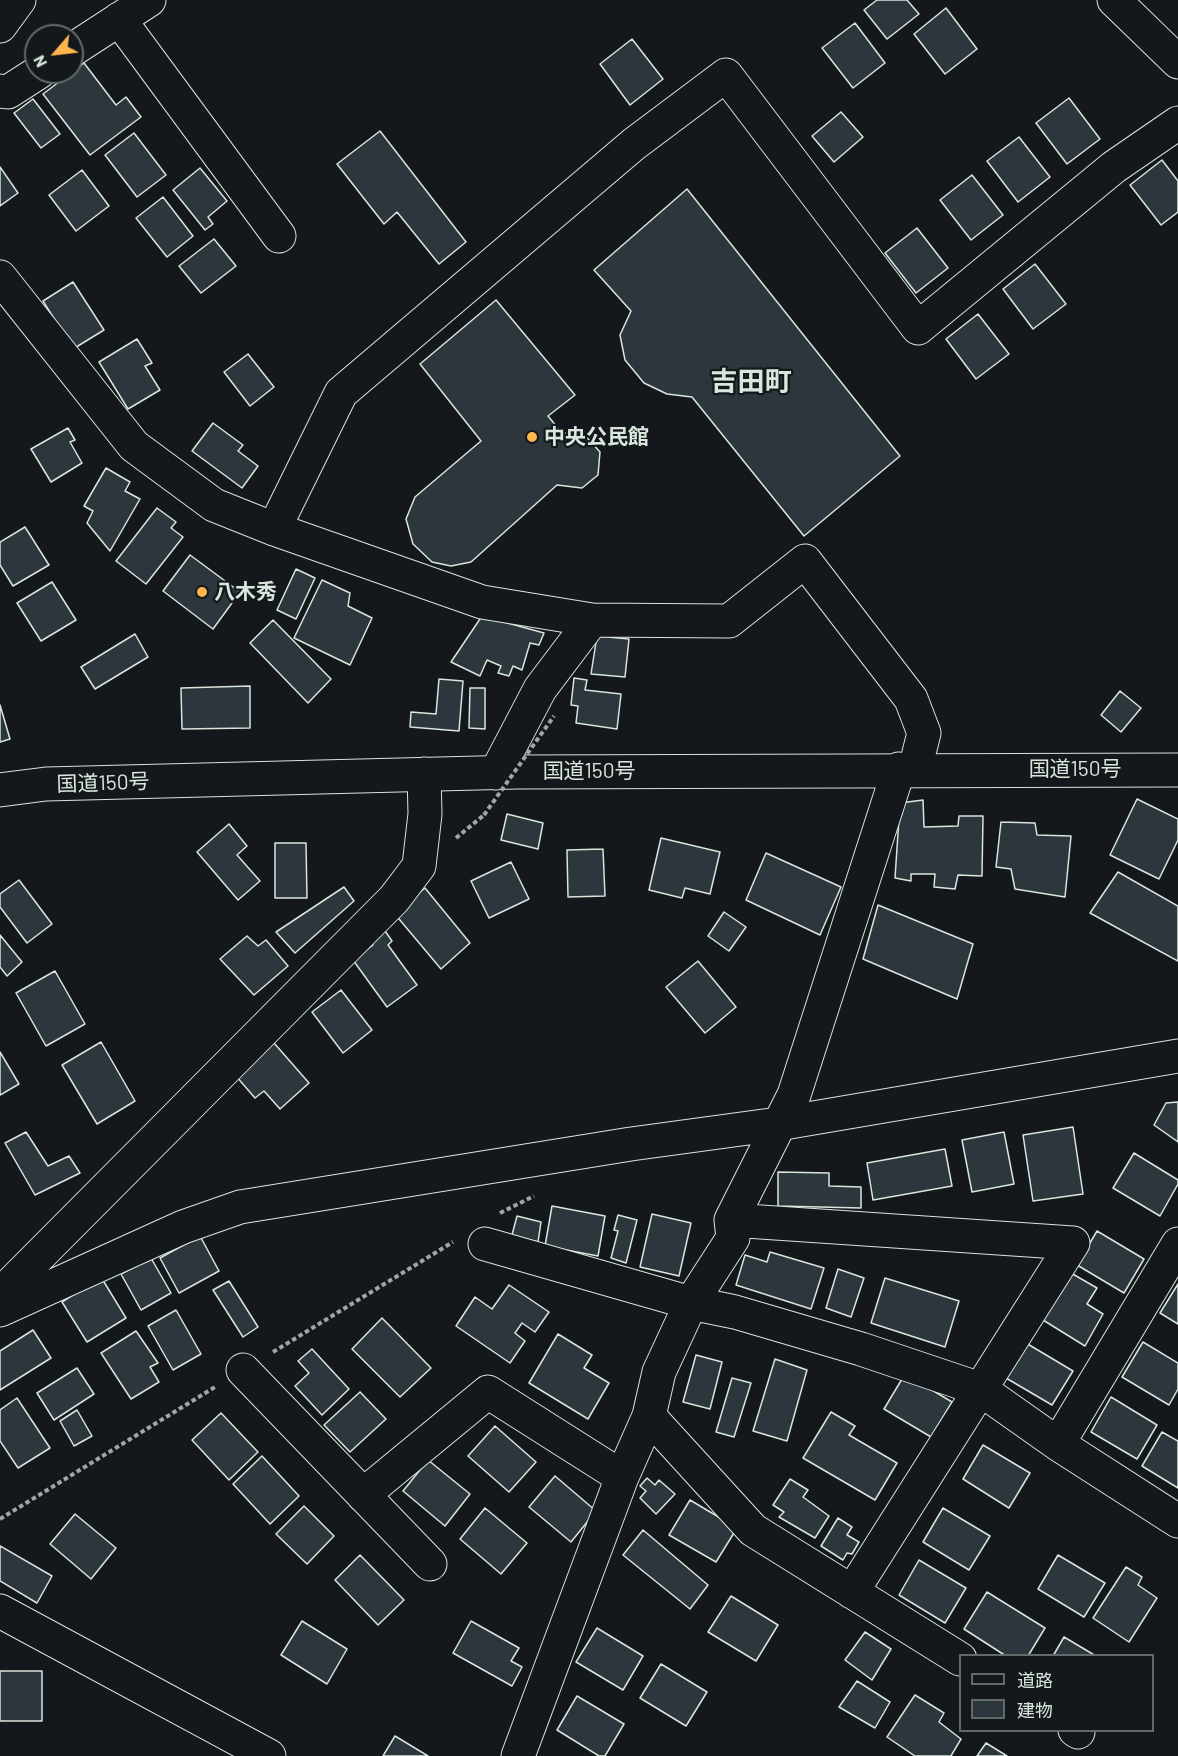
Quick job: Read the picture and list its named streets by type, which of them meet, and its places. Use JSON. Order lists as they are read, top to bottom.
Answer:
{
  "streets": {
    "main road": ["国道150号"]
  },
  "districts": ["吉田町"],
  "places": ["中央公民館", "八木秀"],
  "legend": ["道路", "建物"],
  "north": "bottom left"
}
